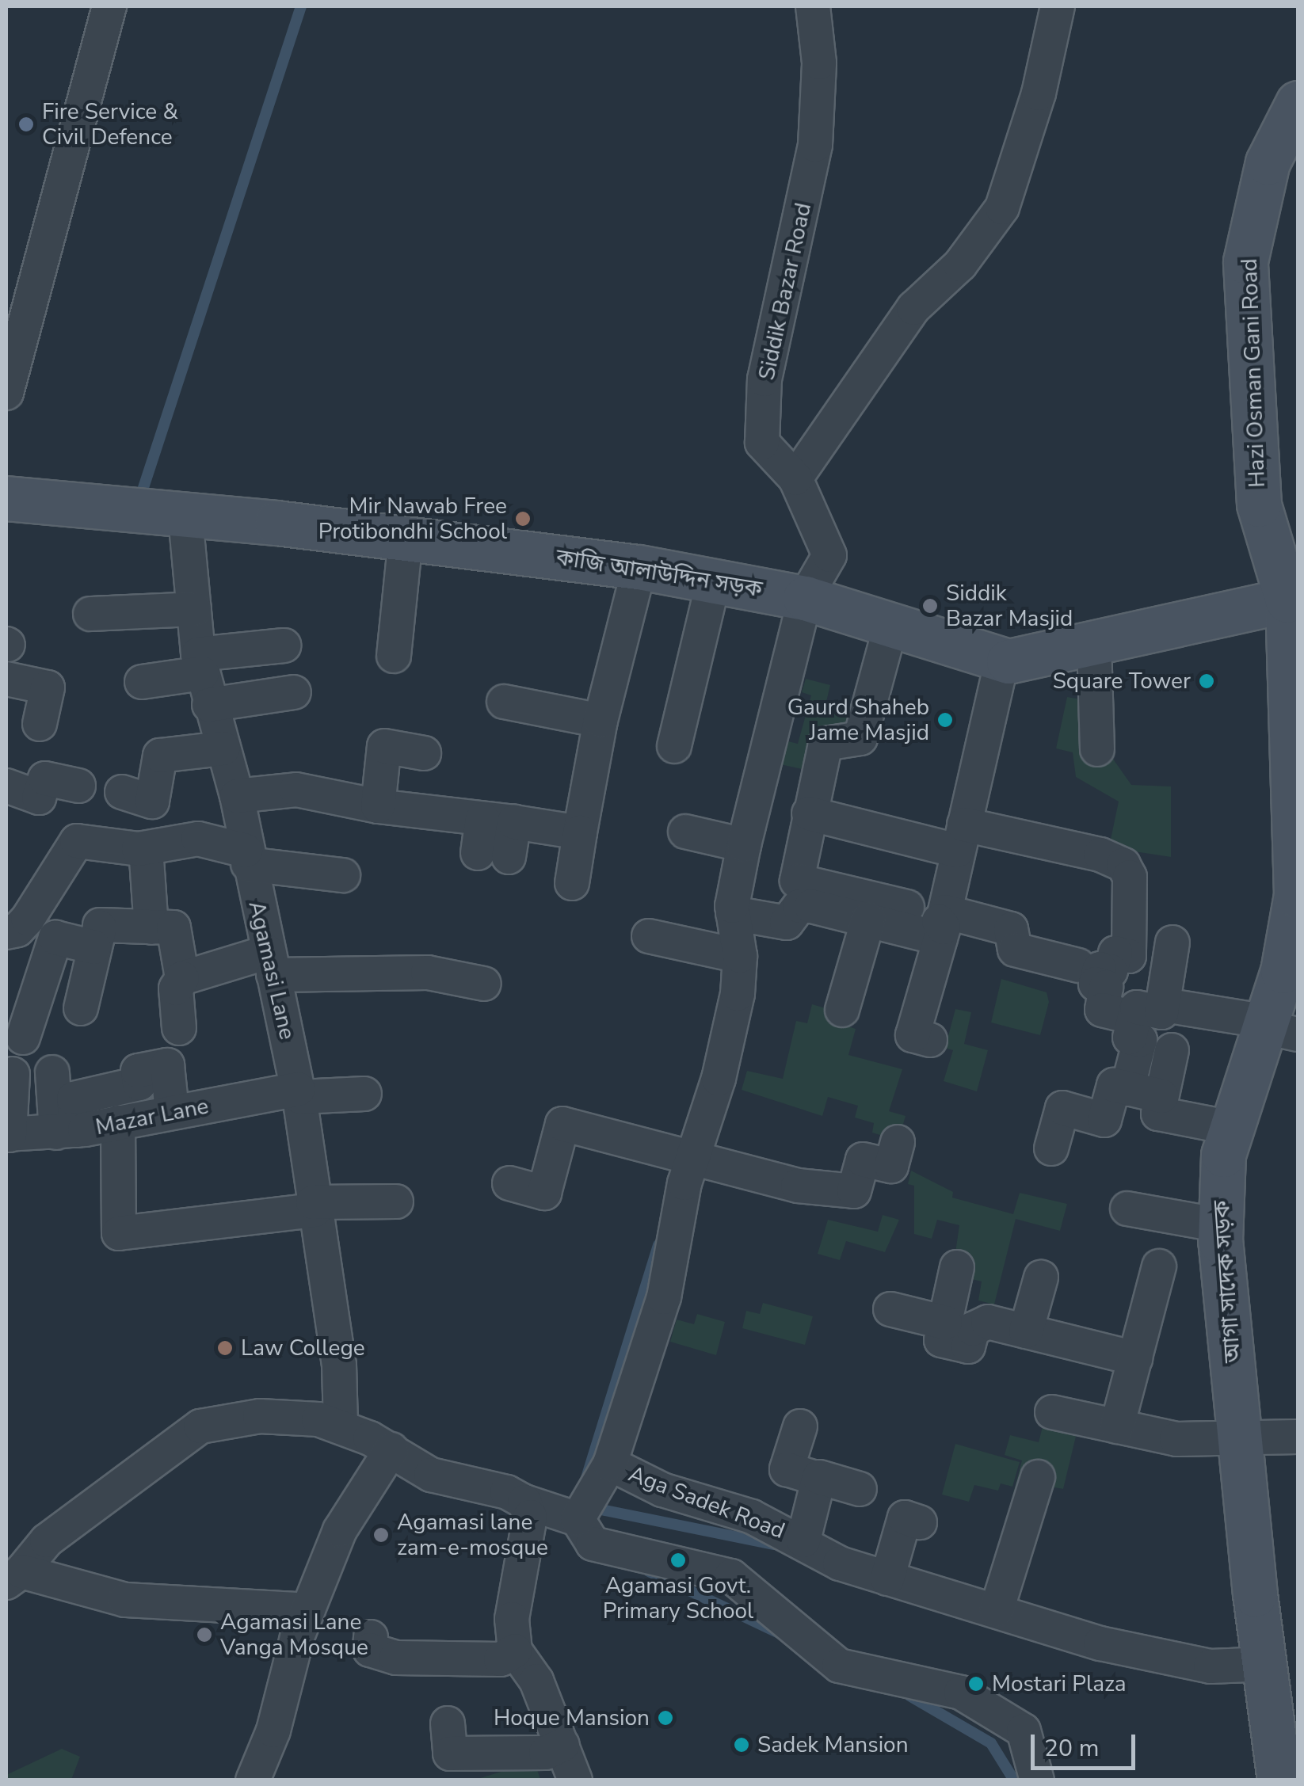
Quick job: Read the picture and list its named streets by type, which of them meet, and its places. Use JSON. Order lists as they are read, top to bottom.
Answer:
{
  "streets": {
    "street": [
      "Siddik Bazar Road",
      "Hazi Osman Gani Road",
      "কাজি আলাউদ্দিন সড়ক",
      "Agamasi Lane",
      "Mazar Lane",
      "আগা সাদেক সড়ক",
      "Aga Sadek Road"
    ]
  },
  "crossings": [
    ["Siddik Bazar Road", "কাজি আলাউদ্দিন সড়ক"],
    ["Hazi Osman Gani Road", "কাজি আলাউদ্দিন সড়ক"],
    ["Hazi Osman Gani Road", "আগা সাদেক সড়ক"],
    ["কাজি আলাউদ্দিন সড়ক", "Agamasi Lane"],
    ["কাজি আলাউদ্দিন সড়ক", "আগা সাদেক সড়ক"],
    ["Agamasi Lane", "Mazar Lane"],
    ["আগা সাদেক সড়ক", "Aga Sadek Road"]
  ],
  "places": [
    "Fire Service & Civil Defence",
    "Mir Nawab Free Protibondhi School",
    "Siddik Bazar Masjid",
    "Square Tower",
    "Gaurd Shaheb Jame Masjid",
    "Law College",
    "Agamasi lane zam-e-mosque",
    "Agamasi Govt. Primary School",
    "Agamasi Lane Vanga Mosque",
    "Mostari Plaza",
    "Hoque Mansion",
    "Sadek Mansion"
  ],
  "scale_bar": "20 m"
}
